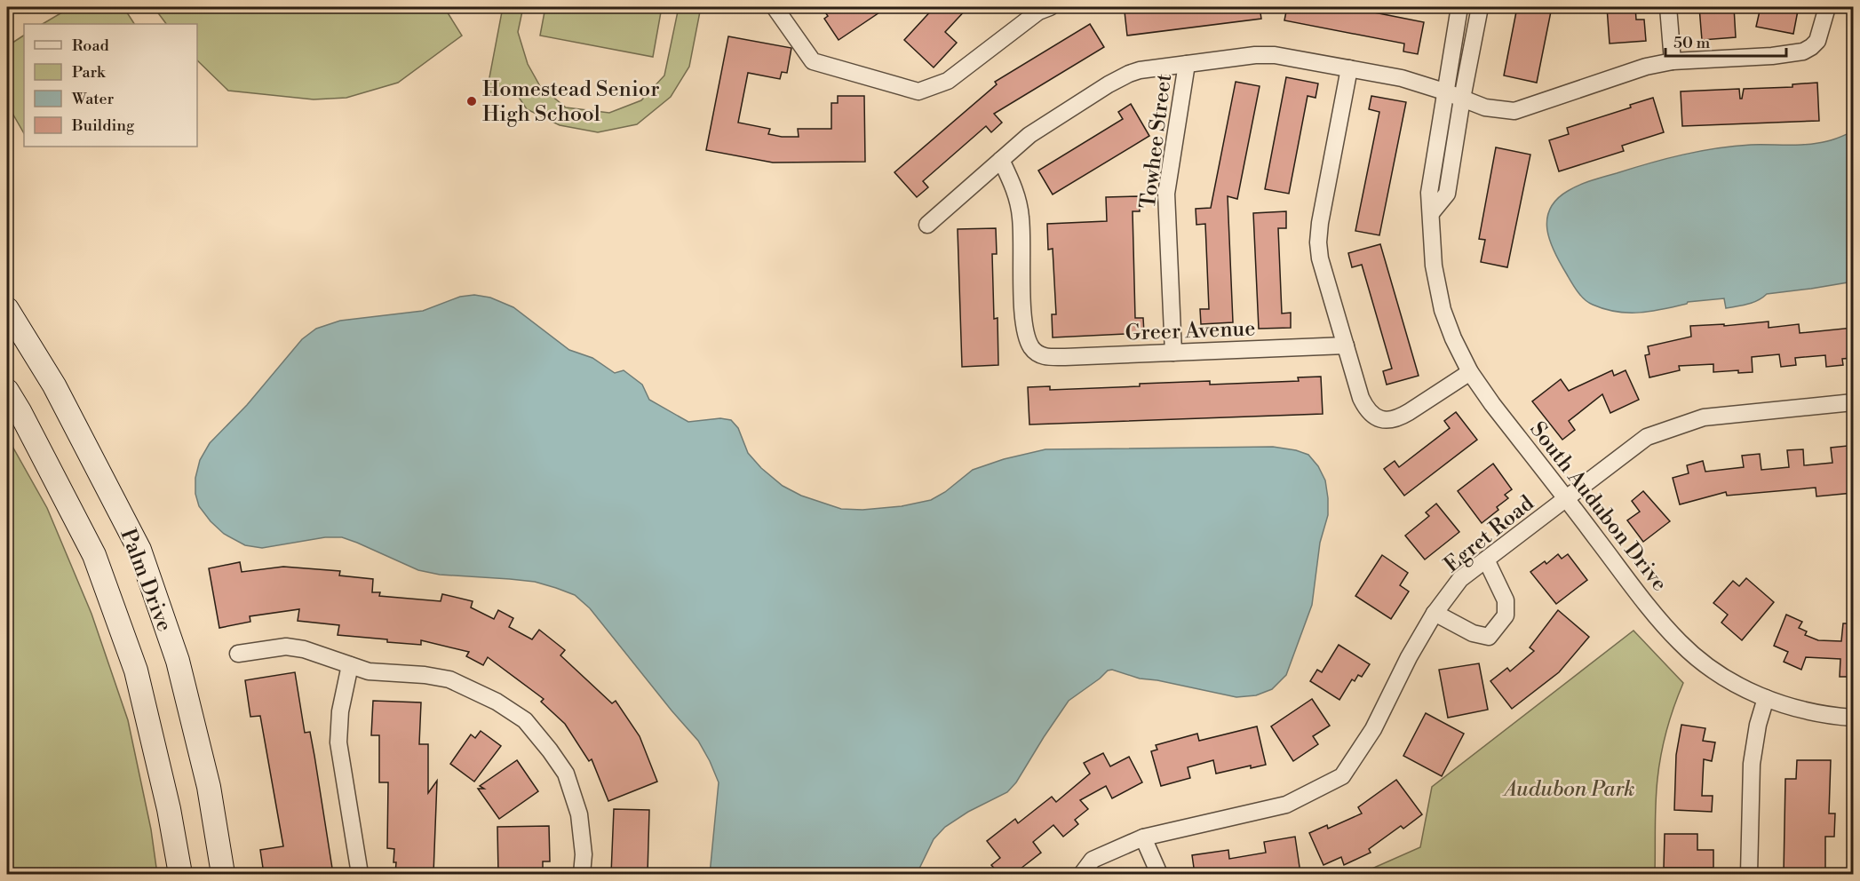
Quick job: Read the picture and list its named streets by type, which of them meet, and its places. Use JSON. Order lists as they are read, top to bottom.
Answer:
{
  "streets": {
    "main road": ["Palm Drive"],
    "street": [
      "Towhee Street",
      "Greer Avenue",
      "South Audubon Drive",
      "Egret Road"
    ]
  },
  "crossings": [
    ["Towhee Street", "Greer Avenue"],
    ["South Audubon Drive", "Egret Road"]
  ],
  "parks": ["Audubon Park"],
  "places": ["Homestead Senior High School"],
  "legend": [
    "Road",
    "Park",
    "Water",
    "Building"
  ],
  "scale_bar": "50 m"
}
